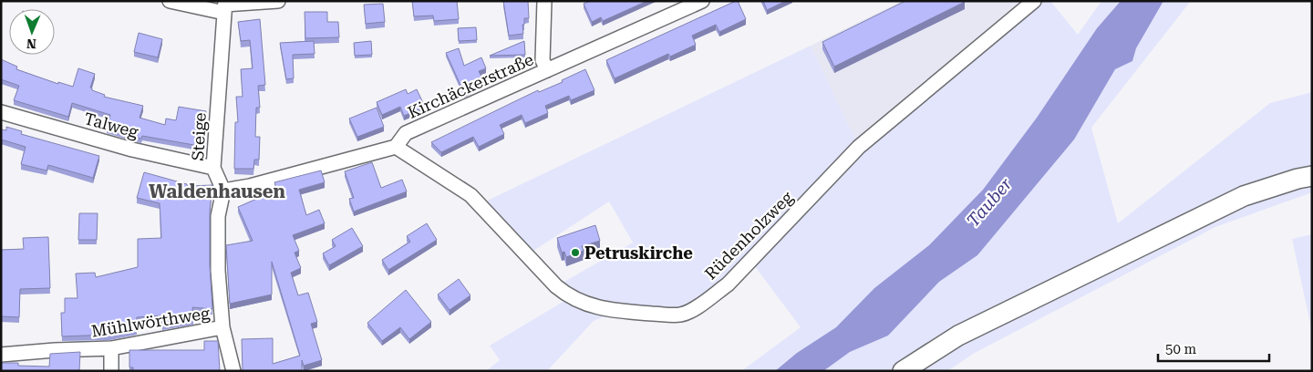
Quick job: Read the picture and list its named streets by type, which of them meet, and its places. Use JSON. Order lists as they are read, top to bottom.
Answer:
{
  "streets": {
    "street": [
      "Kirchäckerstraße",
      "Talweg",
      "Steige",
      "Rüdenholzweg",
      "Mühlwörthweg"
    ]
  },
  "crossings": [
    ["Kirchäckerstraße", "Rüdenholzweg"],
    ["Talweg", "Steige"]
  ],
  "districts": ["Waldenhausen"],
  "water": ["Tauber"],
  "places": ["Petruskirche"],
  "scale_bar": "50 m",
  "north": "bottom"
}
